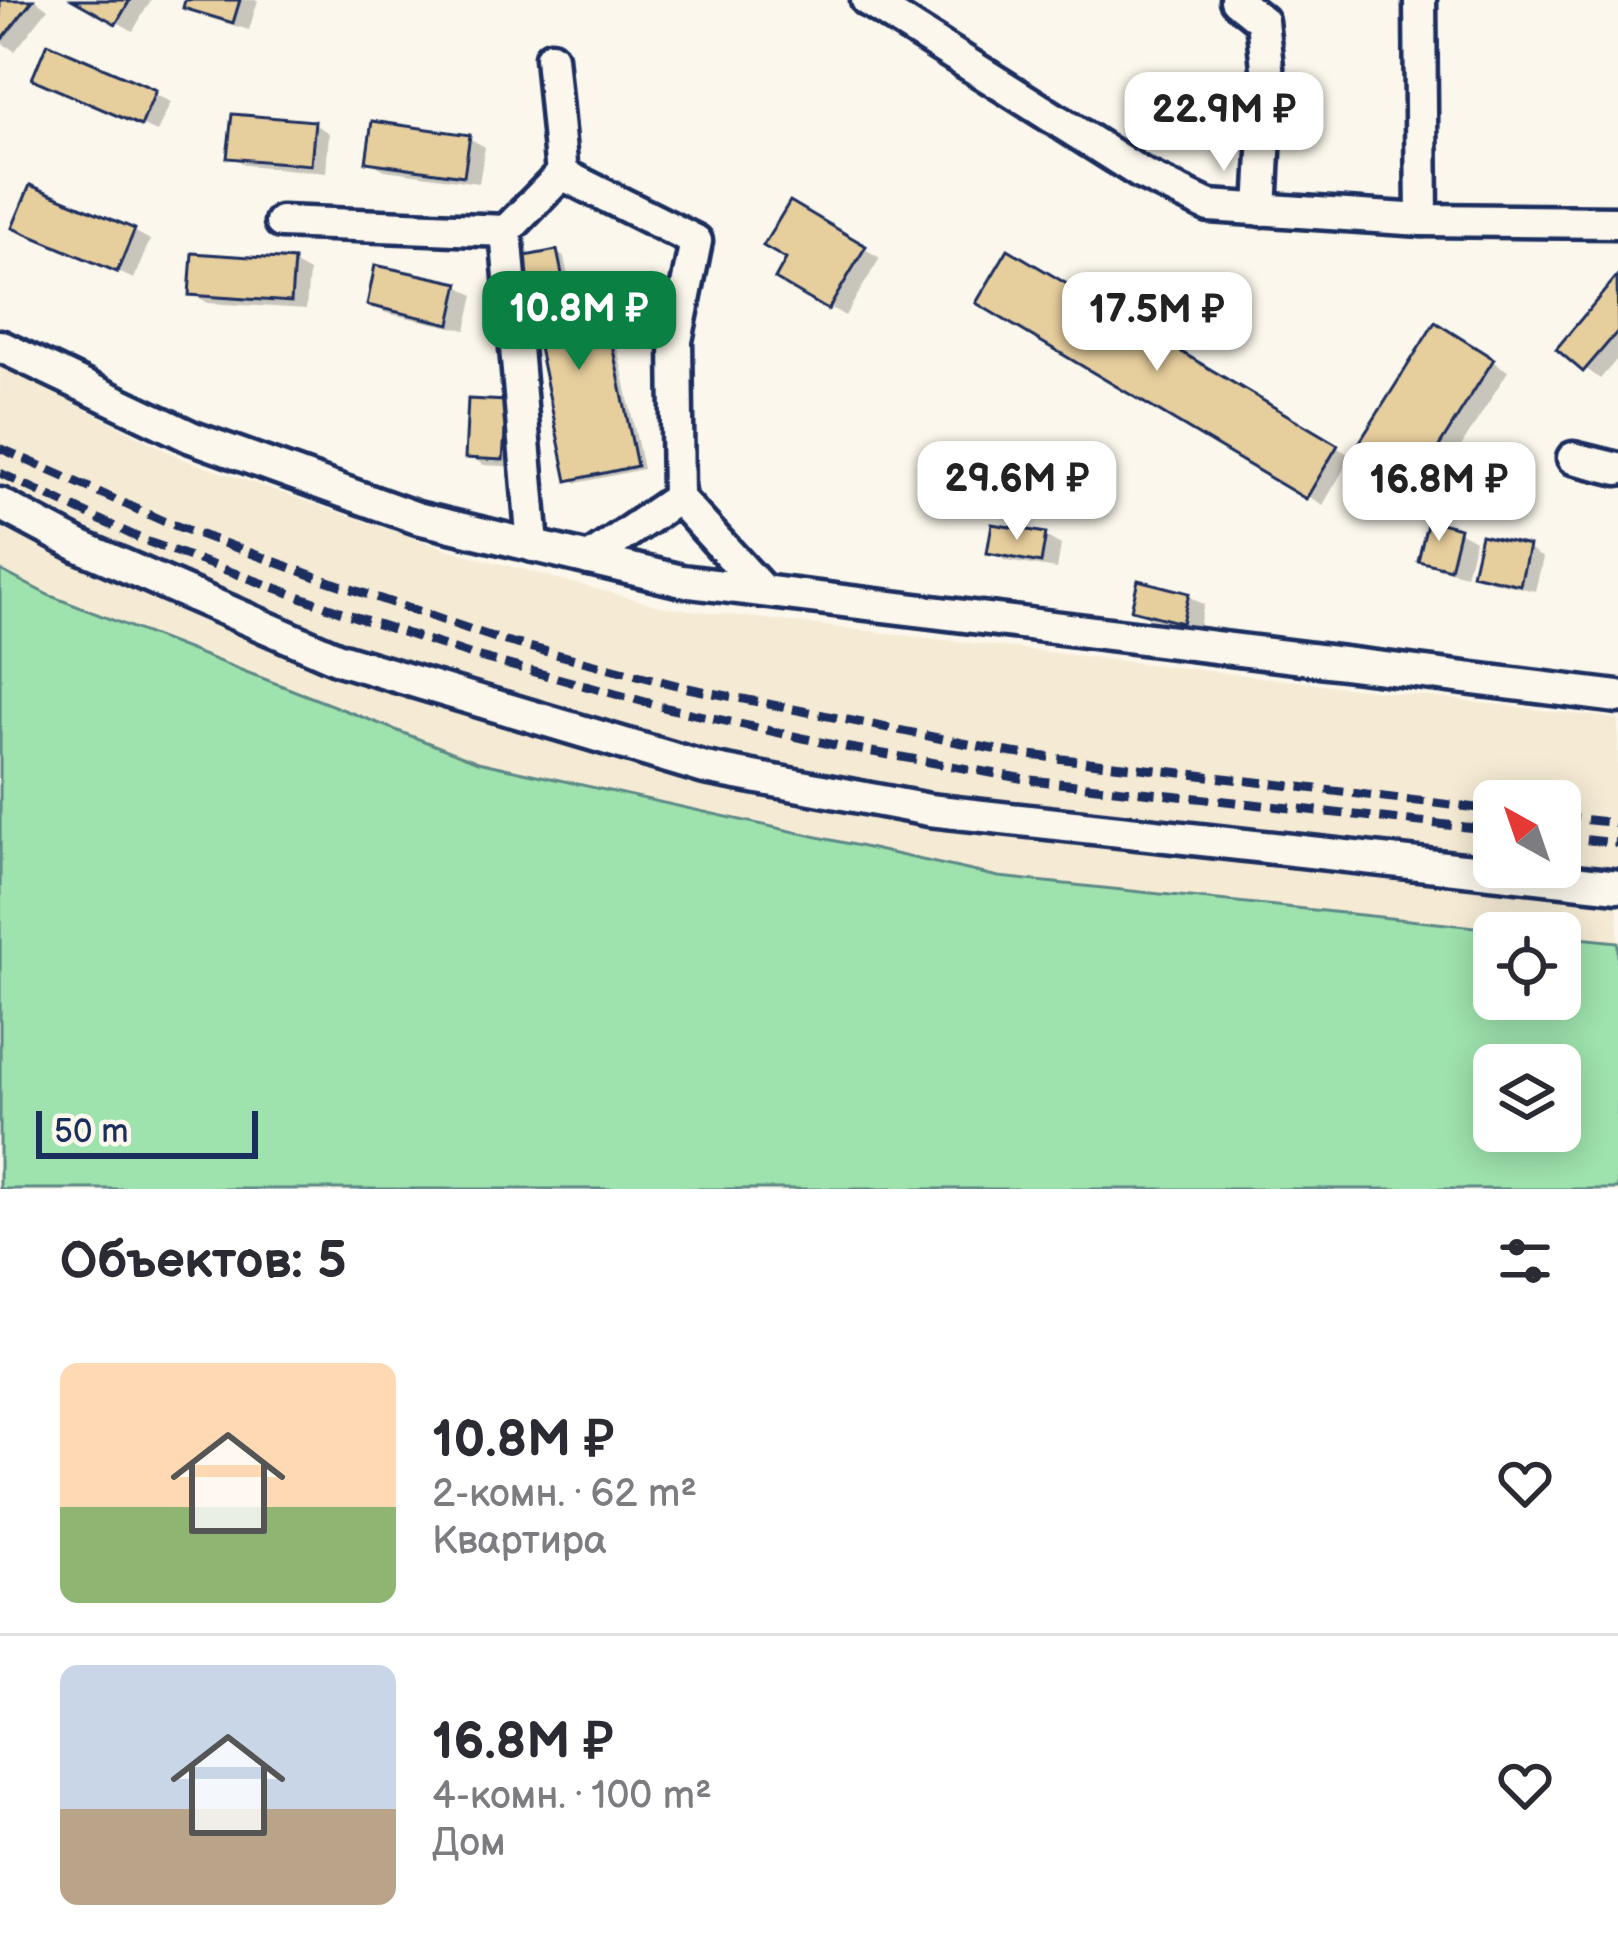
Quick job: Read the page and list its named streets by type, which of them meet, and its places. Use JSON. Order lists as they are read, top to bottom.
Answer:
{
  "scale_bar": "50 m",
  "north": "top left",
  "page": {
    "price": [
      "22.9M ₽",
      "10.8M ₽",
      "17.5M ₽",
      "29.6M ₽",
      "16.8M ₽"
    ],
    "scale": "50 m",
    "heading": "Объектов: 5",
    "list": [
      {
        "name": "10.8M ₽",
        "note": "2-комн. · 62 m² · Квартира"
      },
      {
        "name": "16.8M ₽",
        "note": "4-комн. · 100 m² · Дом"
      }
    ]
  }
}
